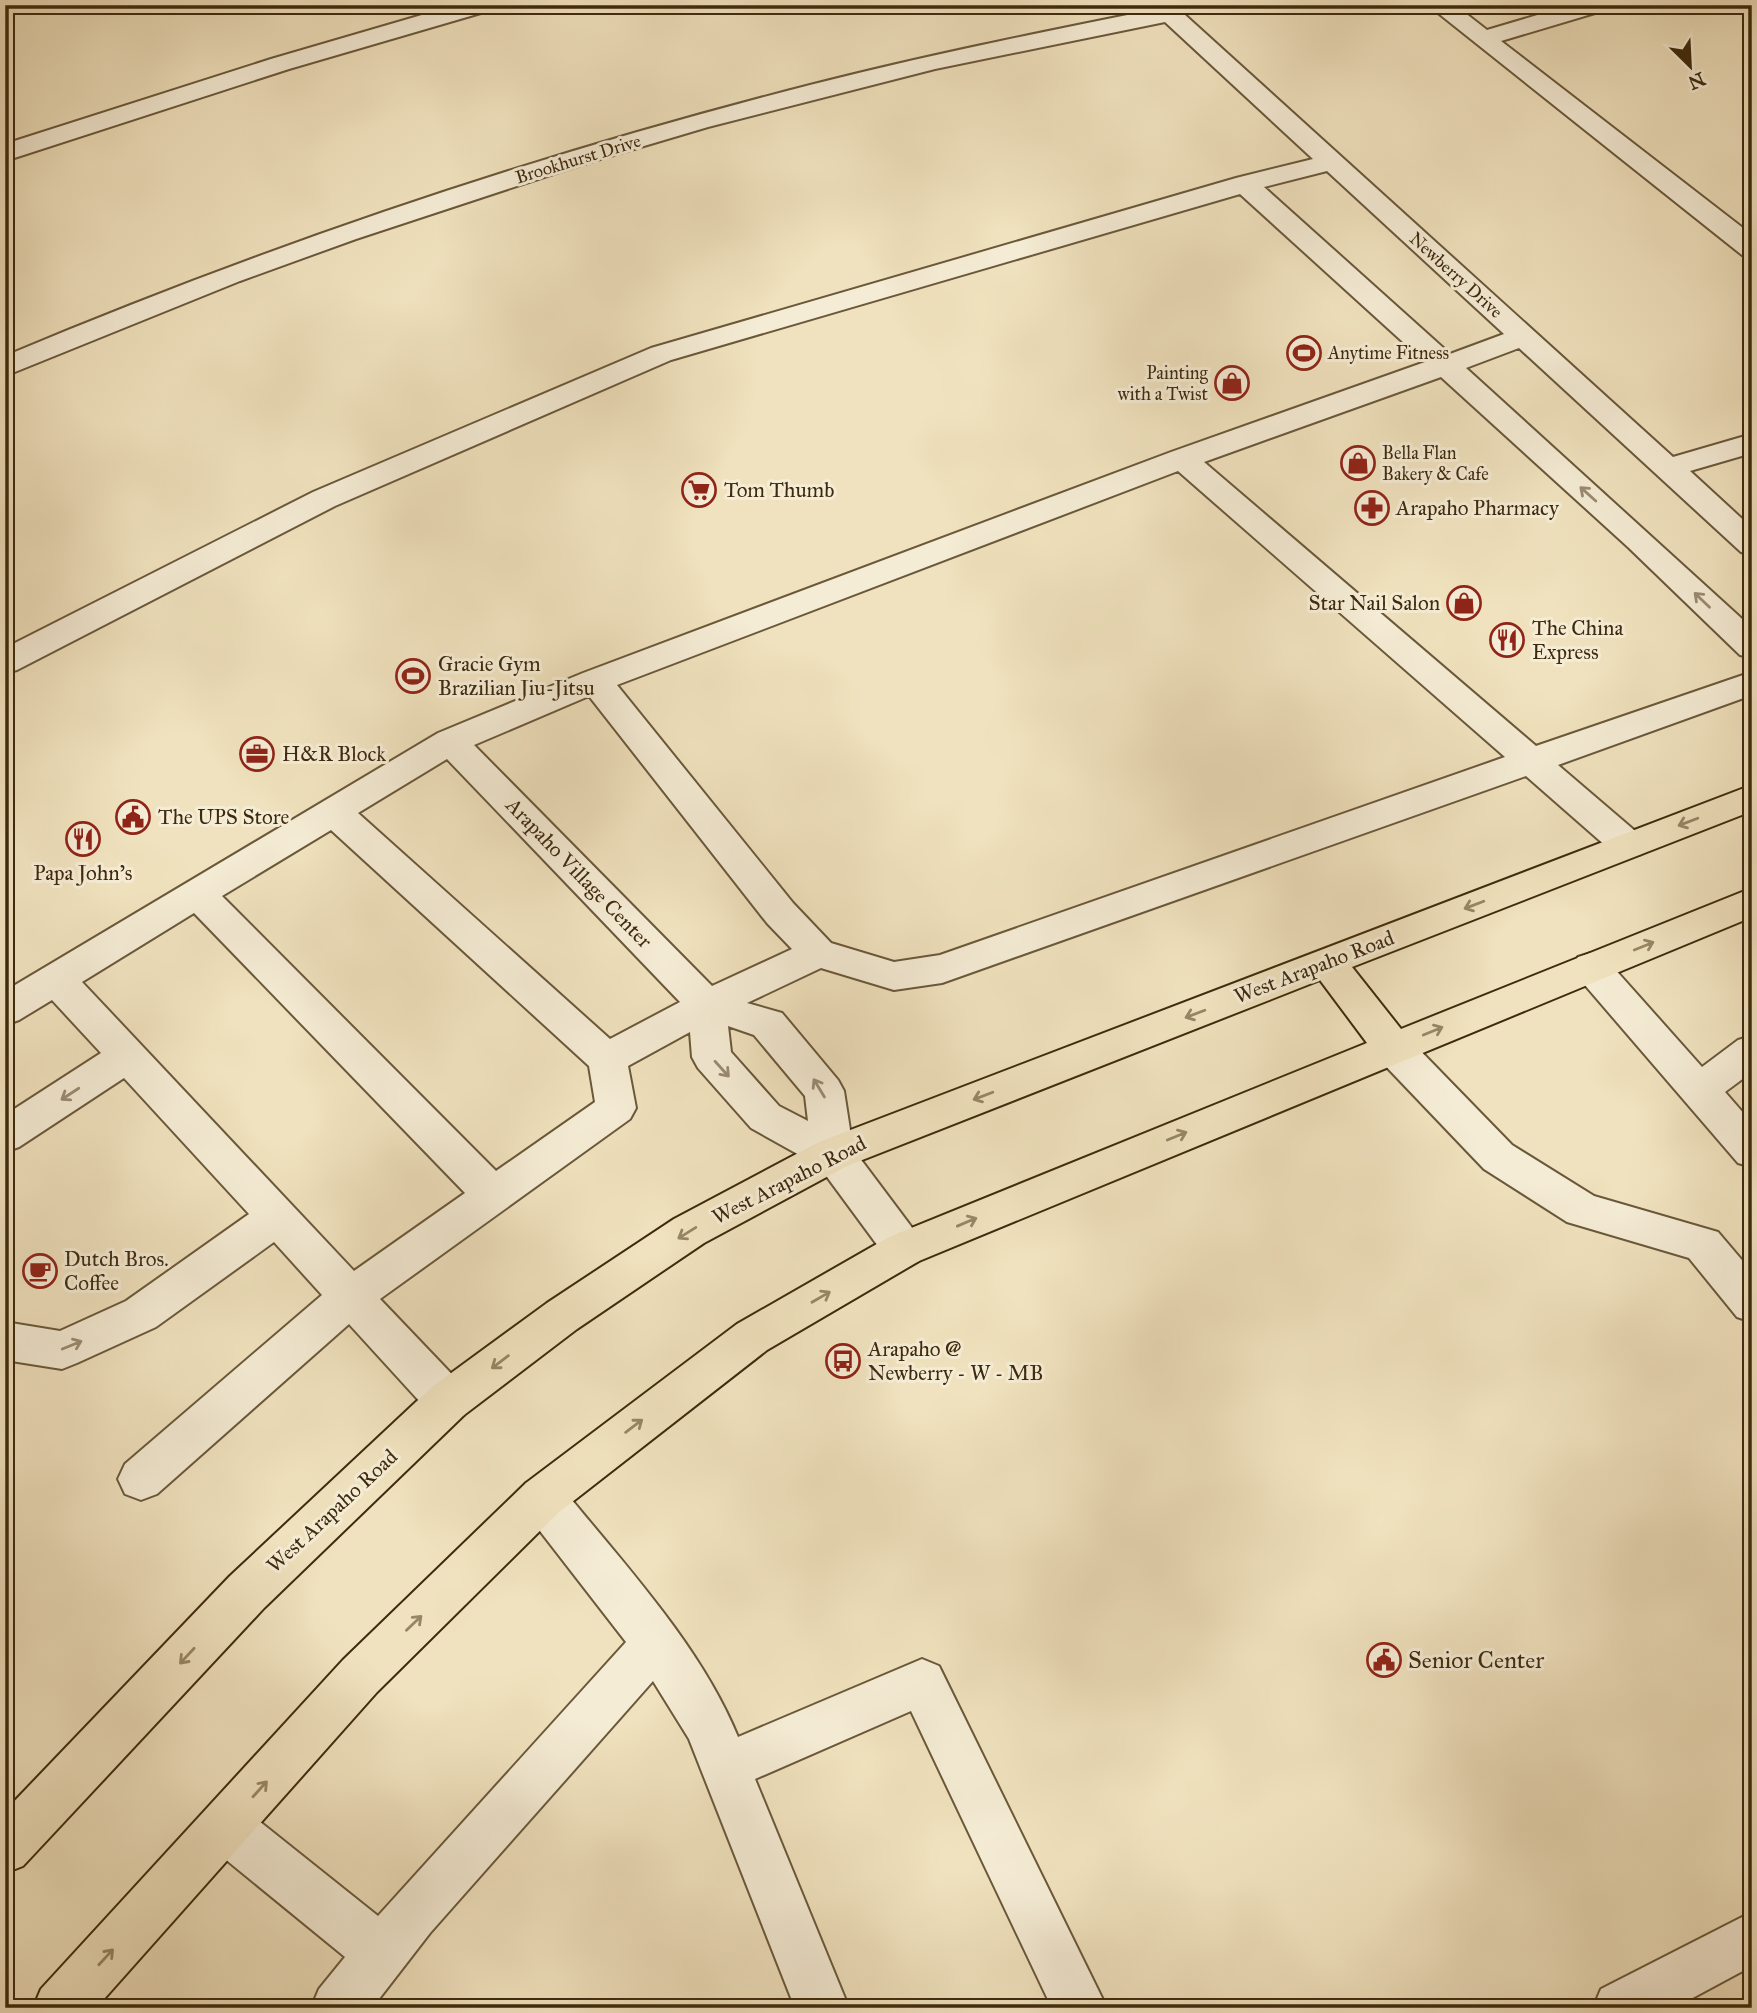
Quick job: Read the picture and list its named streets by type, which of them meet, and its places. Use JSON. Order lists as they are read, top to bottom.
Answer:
{
  "streets": {
    "main road": ["West Arapaho Road"],
    "street": ["Brookhurst Drive", "Newberry Drive", "Arapaho Village Center"]
  },
  "crossings": [
    ["Brookhurst Drive", "Newberry Drive"],
    ["Arapaho Village Center", "West Arapaho Road"]
  ],
  "places": {
    "sports": ["Anytime Fitness", "Gracie Gym Brazilian Jiu-Jitsu"],
    "shop": ["Painting with a Twist", "Bella Flan Bakery & Cafe", "Star Nail Salon"],
    "supermarket": ["Tom Thumb"],
    "pharmacy": ["Arapaho Pharmacy"],
    "restaurant": ["The China Express", "Papa John's"],
    "office": ["H&R Block"],
    "public building": ["The UPS Store", "Senior Center"],
    "cafe": ["Dutch Bros. Coffee"],
    "bus stop": ["Arapaho @ Newberry - W - MB"]
  },
  "north": "bottom right"
}
